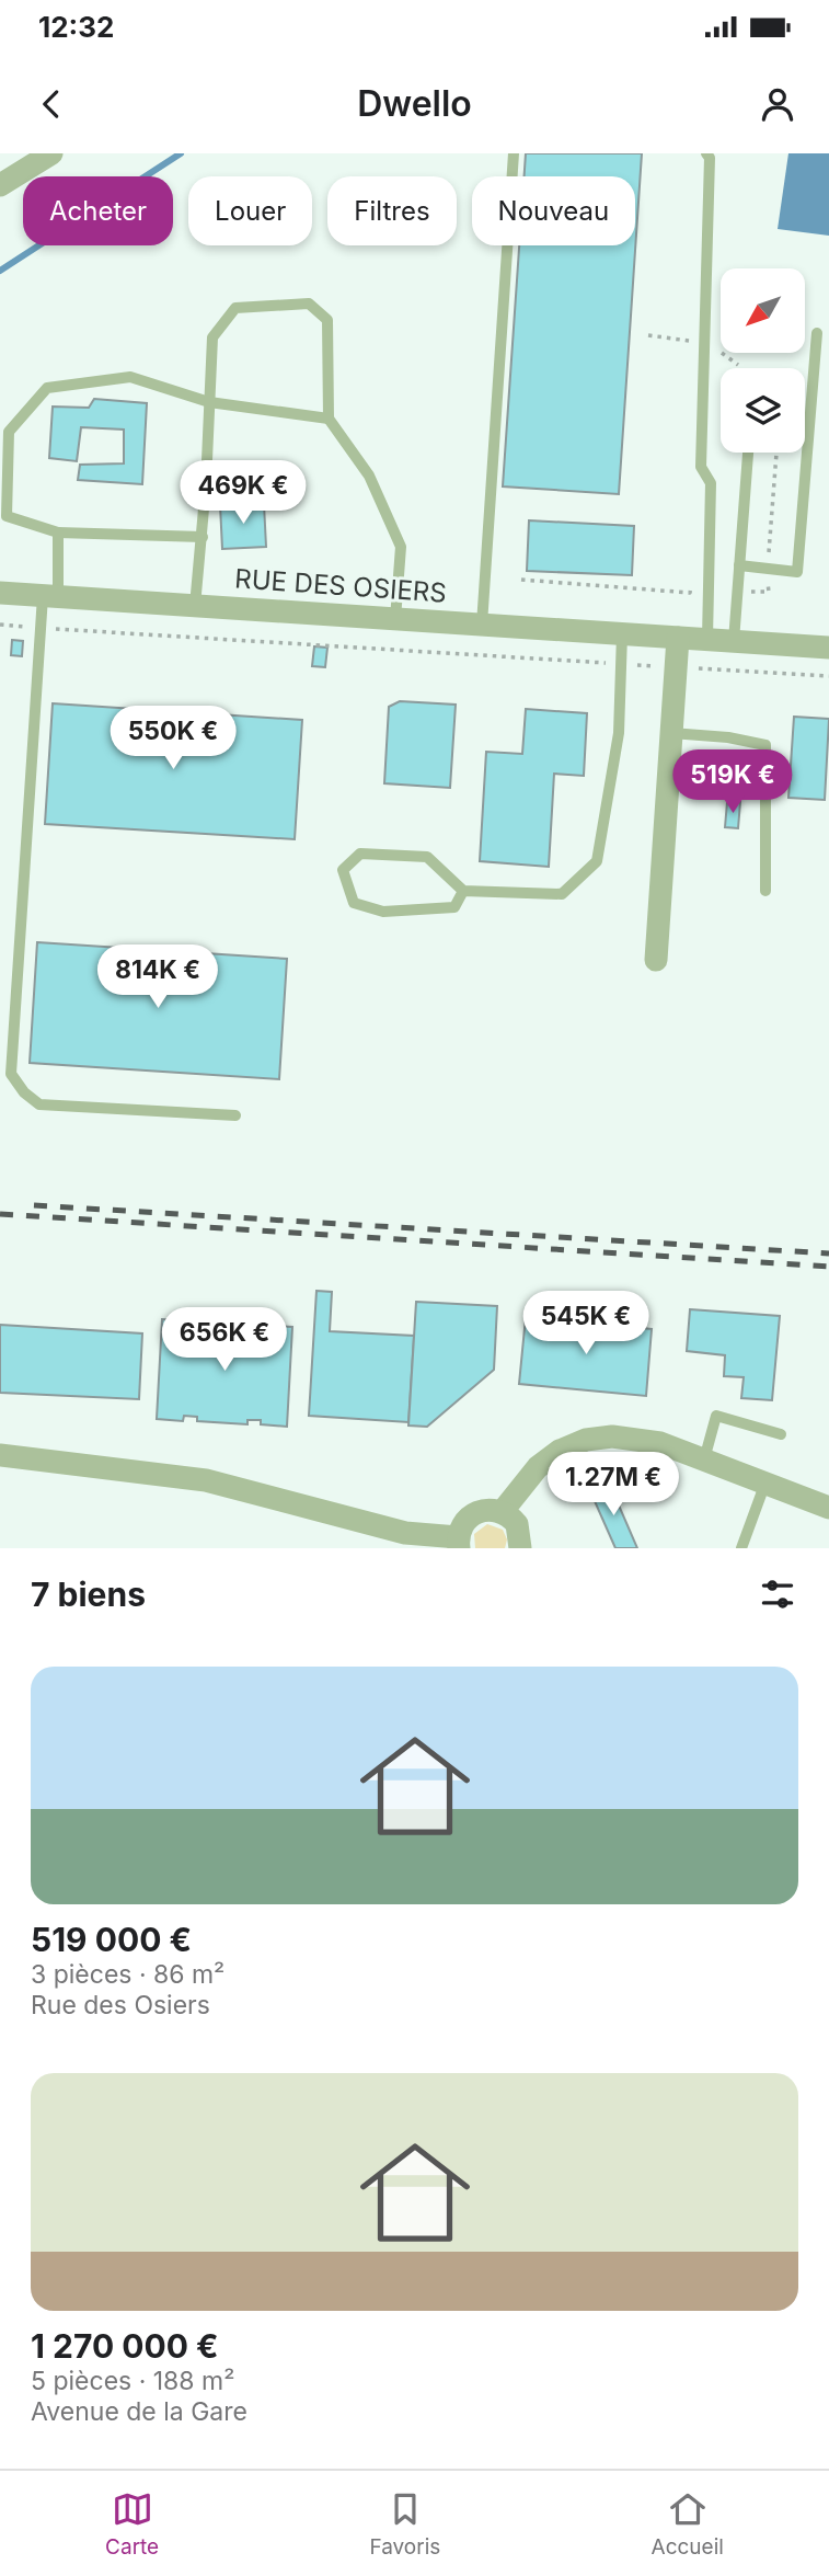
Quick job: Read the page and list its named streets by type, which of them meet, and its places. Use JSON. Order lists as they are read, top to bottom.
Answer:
{
  "streets": {
    "street": ["RUE DES OSIERS"]
  },
  "north": "bottom left",
  "page": {
    "status": "12:32",
    "header": "Dwello",
    "chip": [
      "Acheter",
      "Louer",
      "Filtres",
      "Nouveau"
    ],
    "price": [
      "469K €",
      "550K €",
      "519K €",
      "814K €",
      "545K €",
      "656K €",
      "1.27M €"
    ],
    "heading": "7 biens",
    "list": [
      {
        "name": "519 000 €",
        "note": "3 pièces · 86 m² · Rue des Osiers"
      },
      {
        "name": "1 270 000 €",
        "note": "5 pièces · 188 m² · Avenue de la Gare"
      }
    ],
    "tabs": ["Carte", "Favoris", "Accueil"]
  }
}
